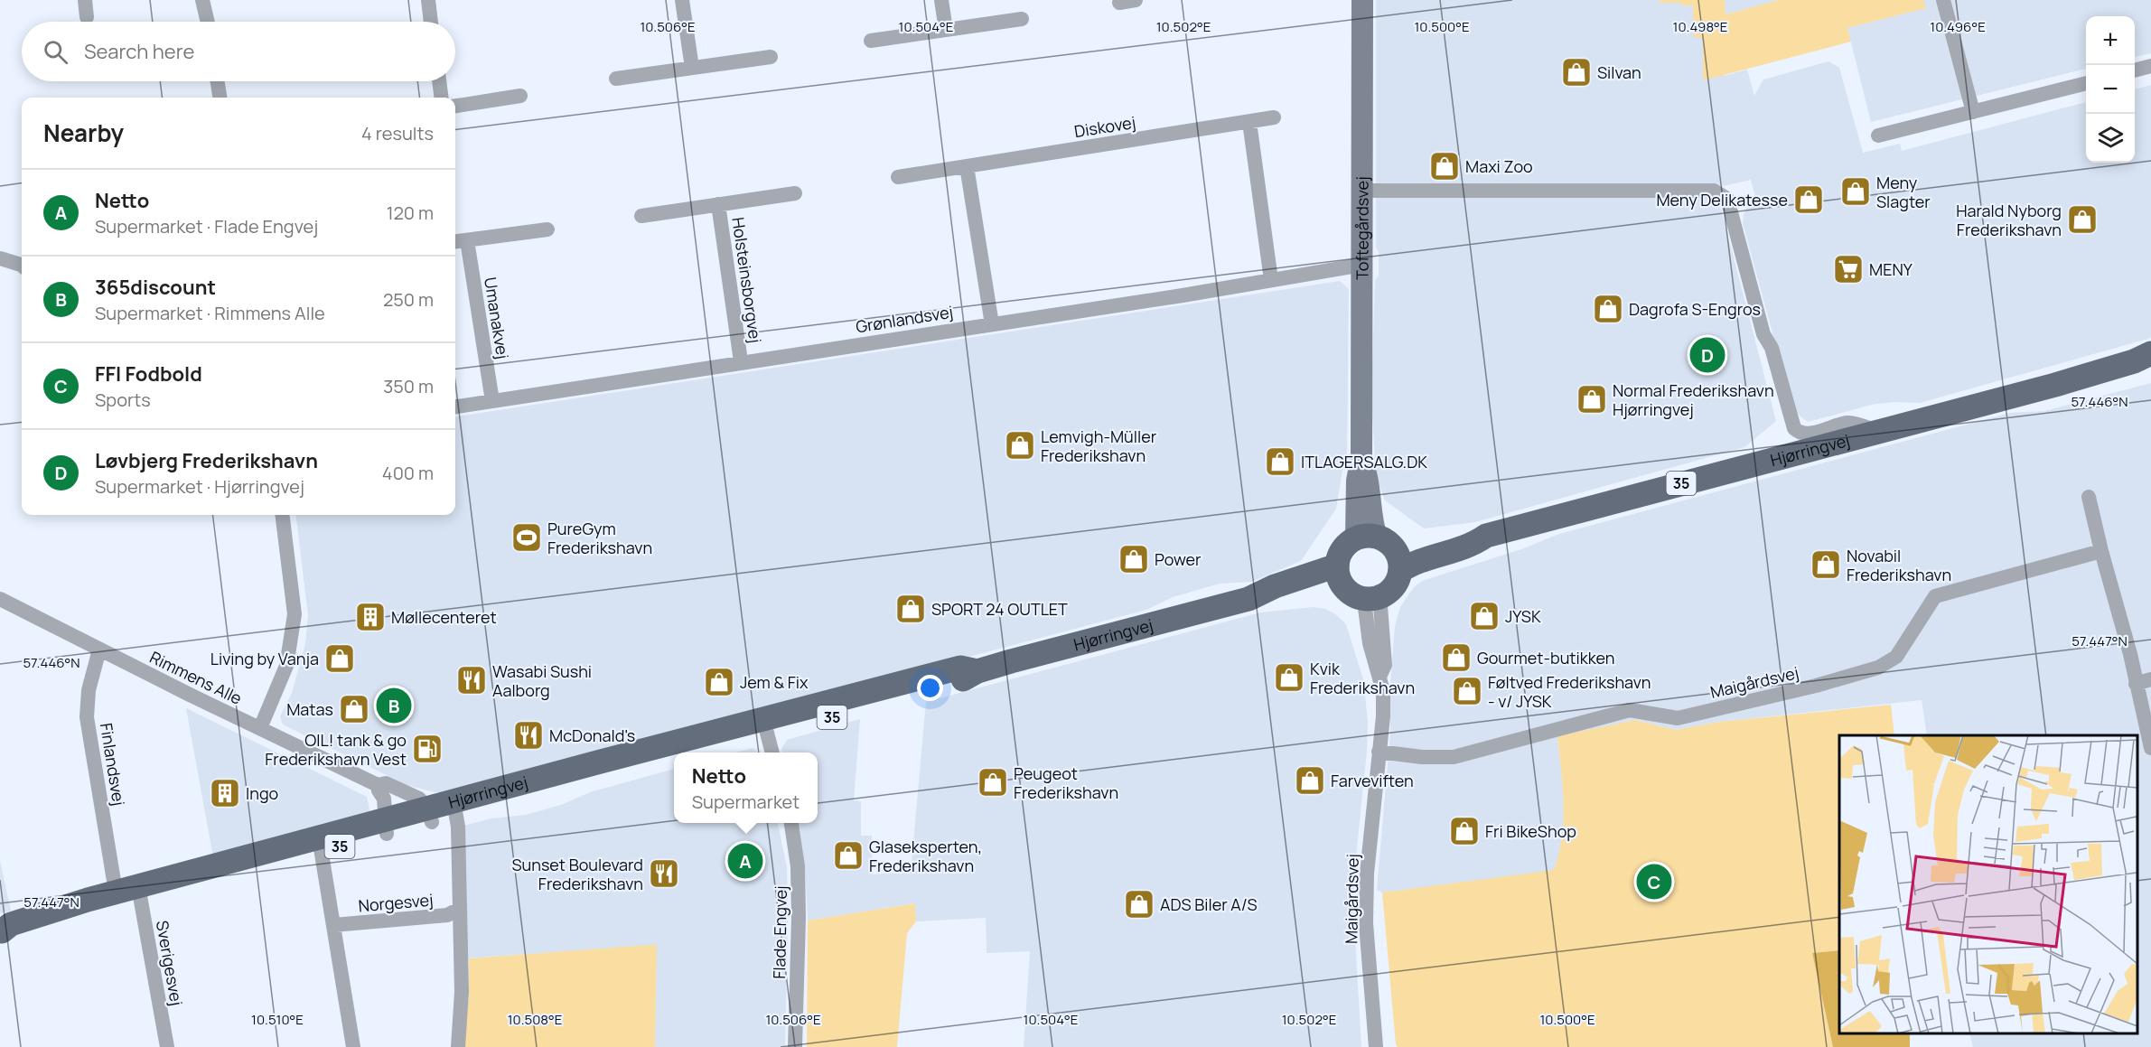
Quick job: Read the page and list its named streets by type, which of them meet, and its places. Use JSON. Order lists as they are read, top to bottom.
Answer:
{
  "streets": {
    "main road": ["Hjørringvej", "35"],
    "street": [
      "Diskovej",
      "Toftegårdsvej",
      "Holsteinsborgvej",
      "Umanakvej",
      "Grønlandsvej",
      "Rimmens Alle",
      "Maigårdsvej",
      "Finlandsvej",
      "Norgesvej",
      "Flade Engvej",
      "Sverigesvej"
    ]
  },
  "crossings": [
    ["Toftegårdsvej", "Grønlandsvej"],
    ["Toftegårdsvej", "Hjørringvej"],
    ["Toftegårdsvej", "Maigårdsvej"],
    ["Holsteinsborgvej", "Grønlandsvej"],
    ["Umanakvej", "Grønlandsvej"],
    ["Hjørringvej", "Rimmens Alle"],
    ["Hjørringvej", "Maigårdsvej"],
    ["Hjørringvej", "Finlandsvej"],
    ["Hjørringvej", "Sverigesvej"],
    ["Rimmens Alle", "Finlandsvej"],
    ["Finlandsvej", "Sverigesvej"]
  ],
  "places": {
    "shop": [
      "Silvan",
      "Maxi Zoo",
      "Meny Slagter",
      "Meny Delikatesse",
      "Harald Nyborg Frederikshavn",
      "Dagrofa S-Engros",
      "Normal Frederikshavn Hjørringvej",
      "Lemvigh-Müller Frederikshavn",
      "ITLAGERSALG.DK",
      "Power",
      "Novabil Frederikshavn",
      "SPORT 24 OUTLET",
      "JYSK",
      "Gourmet-butikken",
      "Living by Vanja",
      "Kvik Frederikshavn",
      "Jem & Fix",
      "Føltved Frederikshavn - v/ JYSK",
      "Matas",
      "Farveviften",
      "Peugeot Frederikshavn",
      "Fri BikeShop",
      "Glaseksperten, Frederikshavn",
      "ADS Biler A/S"
    ],
    "supermarket": ["MENY"],
    "sports": ["PureGym Frederikshavn"],
    "building": ["Møllecenteret", "Ingo"],
    "restaurant": ["Wasabi Sushi Aalborg", "McDonald's", "Sunset Boulevard Frederikshavn"],
    "fuel station": ["OIL! tank & go Frederikshavn Vest"]
  },
  "page": {
    "map_buttons": ["+", "−"],
    "search": "Search here",
    "heading": ["Nearby", "4 results"],
    "list": [
      {
        "mark": "A",
        "name": "Netto",
        "note": "Supermarket · Flade Engvej",
        "value": "120 m"
      },
      {
        "mark": "B",
        "name": "365discount",
        "note": "Supermarket · Rimmens Alle",
        "value": "250 m"
      },
      {
        "mark": "C",
        "name": "FFI Fodbold",
        "note": "Sports",
        "value": "350 m"
      },
      {
        "mark": "D",
        "name": "Løvbjerg Frederikshavn",
        "note": "Supermarket · Hjørringvej",
        "value": "400 m"
      }
    ],
    "pins": [
      "D",
      "B",
      "A",
      "C"
    ],
    "popup": ["Netto", "Supermarket"]
  },
  "coordinates": [
    "10.506°E",
    "10.504°E",
    "10.502°E",
    "10.500°E",
    "10.498°E",
    "10.496°E",
    "57.446°N",
    "57.447°N",
    "10.510°E",
    "10.508°E"
  ]
}
